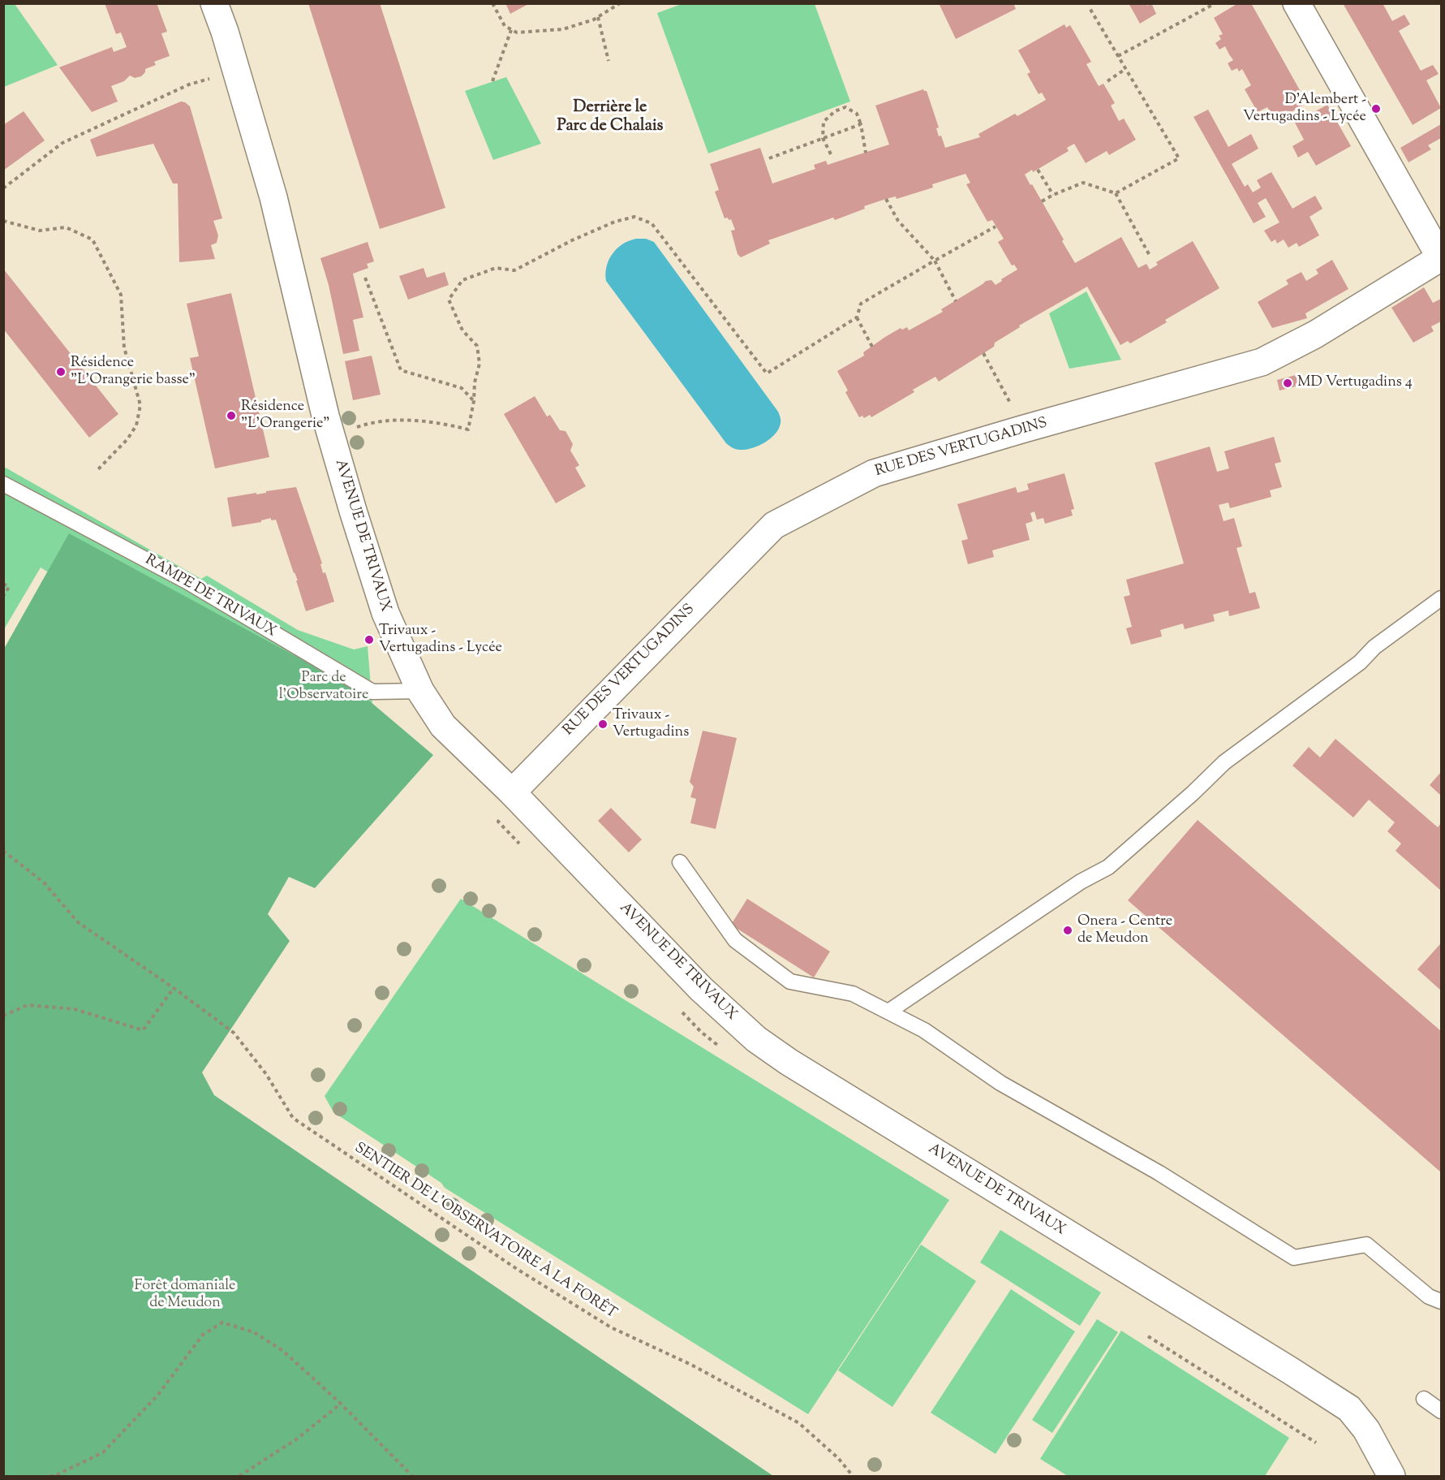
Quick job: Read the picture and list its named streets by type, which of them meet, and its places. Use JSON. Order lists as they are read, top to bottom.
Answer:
{
  "streets": {
    "main road": ["RUE DES VERTUGADINS", "AVENUE DE TRIVAUX"],
    "lane": ["RAMPE DE TRIVAUX"],
    "path": ["SENTIER DE L'OBSERVATOIRE À LA FORÊT"]
  },
  "crossings": [
    ["RUE DES VERTUGADINS", "AVENUE DE TRIVAUX"],
    ["AVENUE DE TRIVAUX", "RAMPE DE TRIVAUX"]
  ],
  "districts": ["Derrière le Parc de Chalais"],
  "parks": ["Parc de l'Observatoire", "Forêt domaniale de Meudon"],
  "places": [
    "D'Alembert - Vertugadins - Lycée",
    "Résidence \"L'Orangerie basse\"",
    "MD Vertugadins 4",
    "Résidence \"L'Orangerie\"",
    "Trivaux - Vertugadins - Lycée",
    "Trivaux - Vertugadins",
    "Onera - Centre de Meudon"
  ]
}
